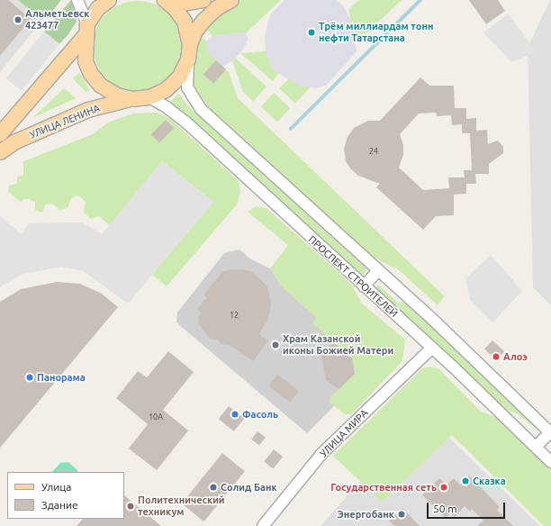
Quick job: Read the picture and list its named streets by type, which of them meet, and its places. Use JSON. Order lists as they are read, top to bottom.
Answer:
{
  "streets": {
    "main road": ["УЛИЦА ЛЕНИНА"],
    "street": ["ПРОСПЕКТ СТРОИТЕЛЕЙ", "УЛИЦА МИРА"]
  },
  "crossings": [
    ["ПРОСПЕКТ СТРОИТЕЛЕЙ", "УЛИЦА МИРА"]
  ],
  "places": [
    "Альметьевск 423477",
    "Трём миллиардам тонн нефти Татарстана",
    "Храм Казанской иконы Божией Матери",
    "Алоэ",
    "Панорама",
    "Фасоль",
    "Сказка",
    "Солид Банк",
    "Государственная сеть",
    "Политехнический техникум",
    "Энергобанк"
  ],
  "house_numbers": ["24", "12", "10А"],
  "legend": ["Улица", "Здание"],
  "scale_bar": "50 m"
}
